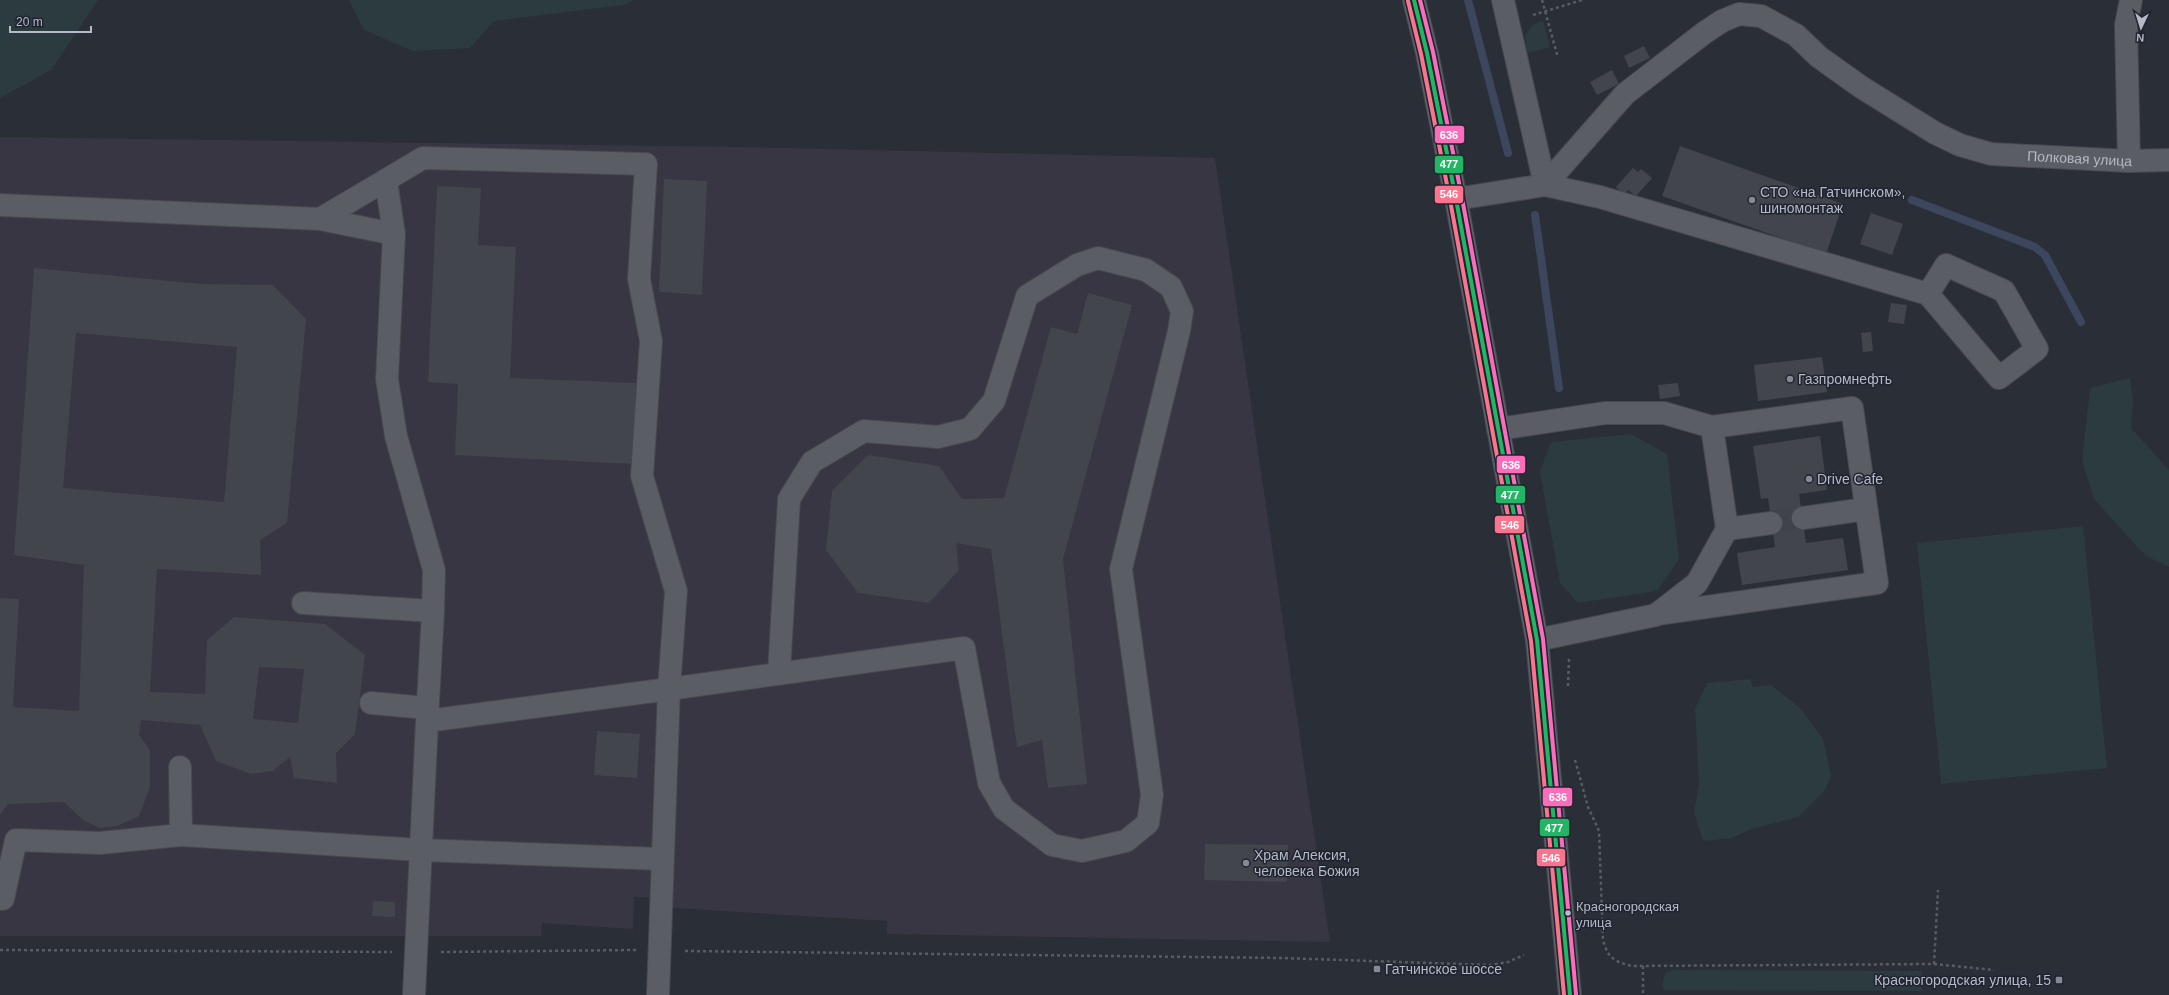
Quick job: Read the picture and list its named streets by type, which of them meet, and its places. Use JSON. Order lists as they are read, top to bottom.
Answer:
{
  "streets": {
    "street": ["Полковая улица"]
  },
  "places": {
    "other": [
      "СТО «на Гатчинском», шиномонтаж",
      "Газпромнефть",
      "Drive Cafe",
      "Храм Алексия, человека Божия",
      "Красногородская улица"
    ],
    "transit": ["Гатчинское шоссе", "Красногородская улица, 15"]
  },
  "lines": ["transit line 477", "transit line 636", "transit line 546"],
  "scale_bar": "20 m",
  "north": "bottom"
}
